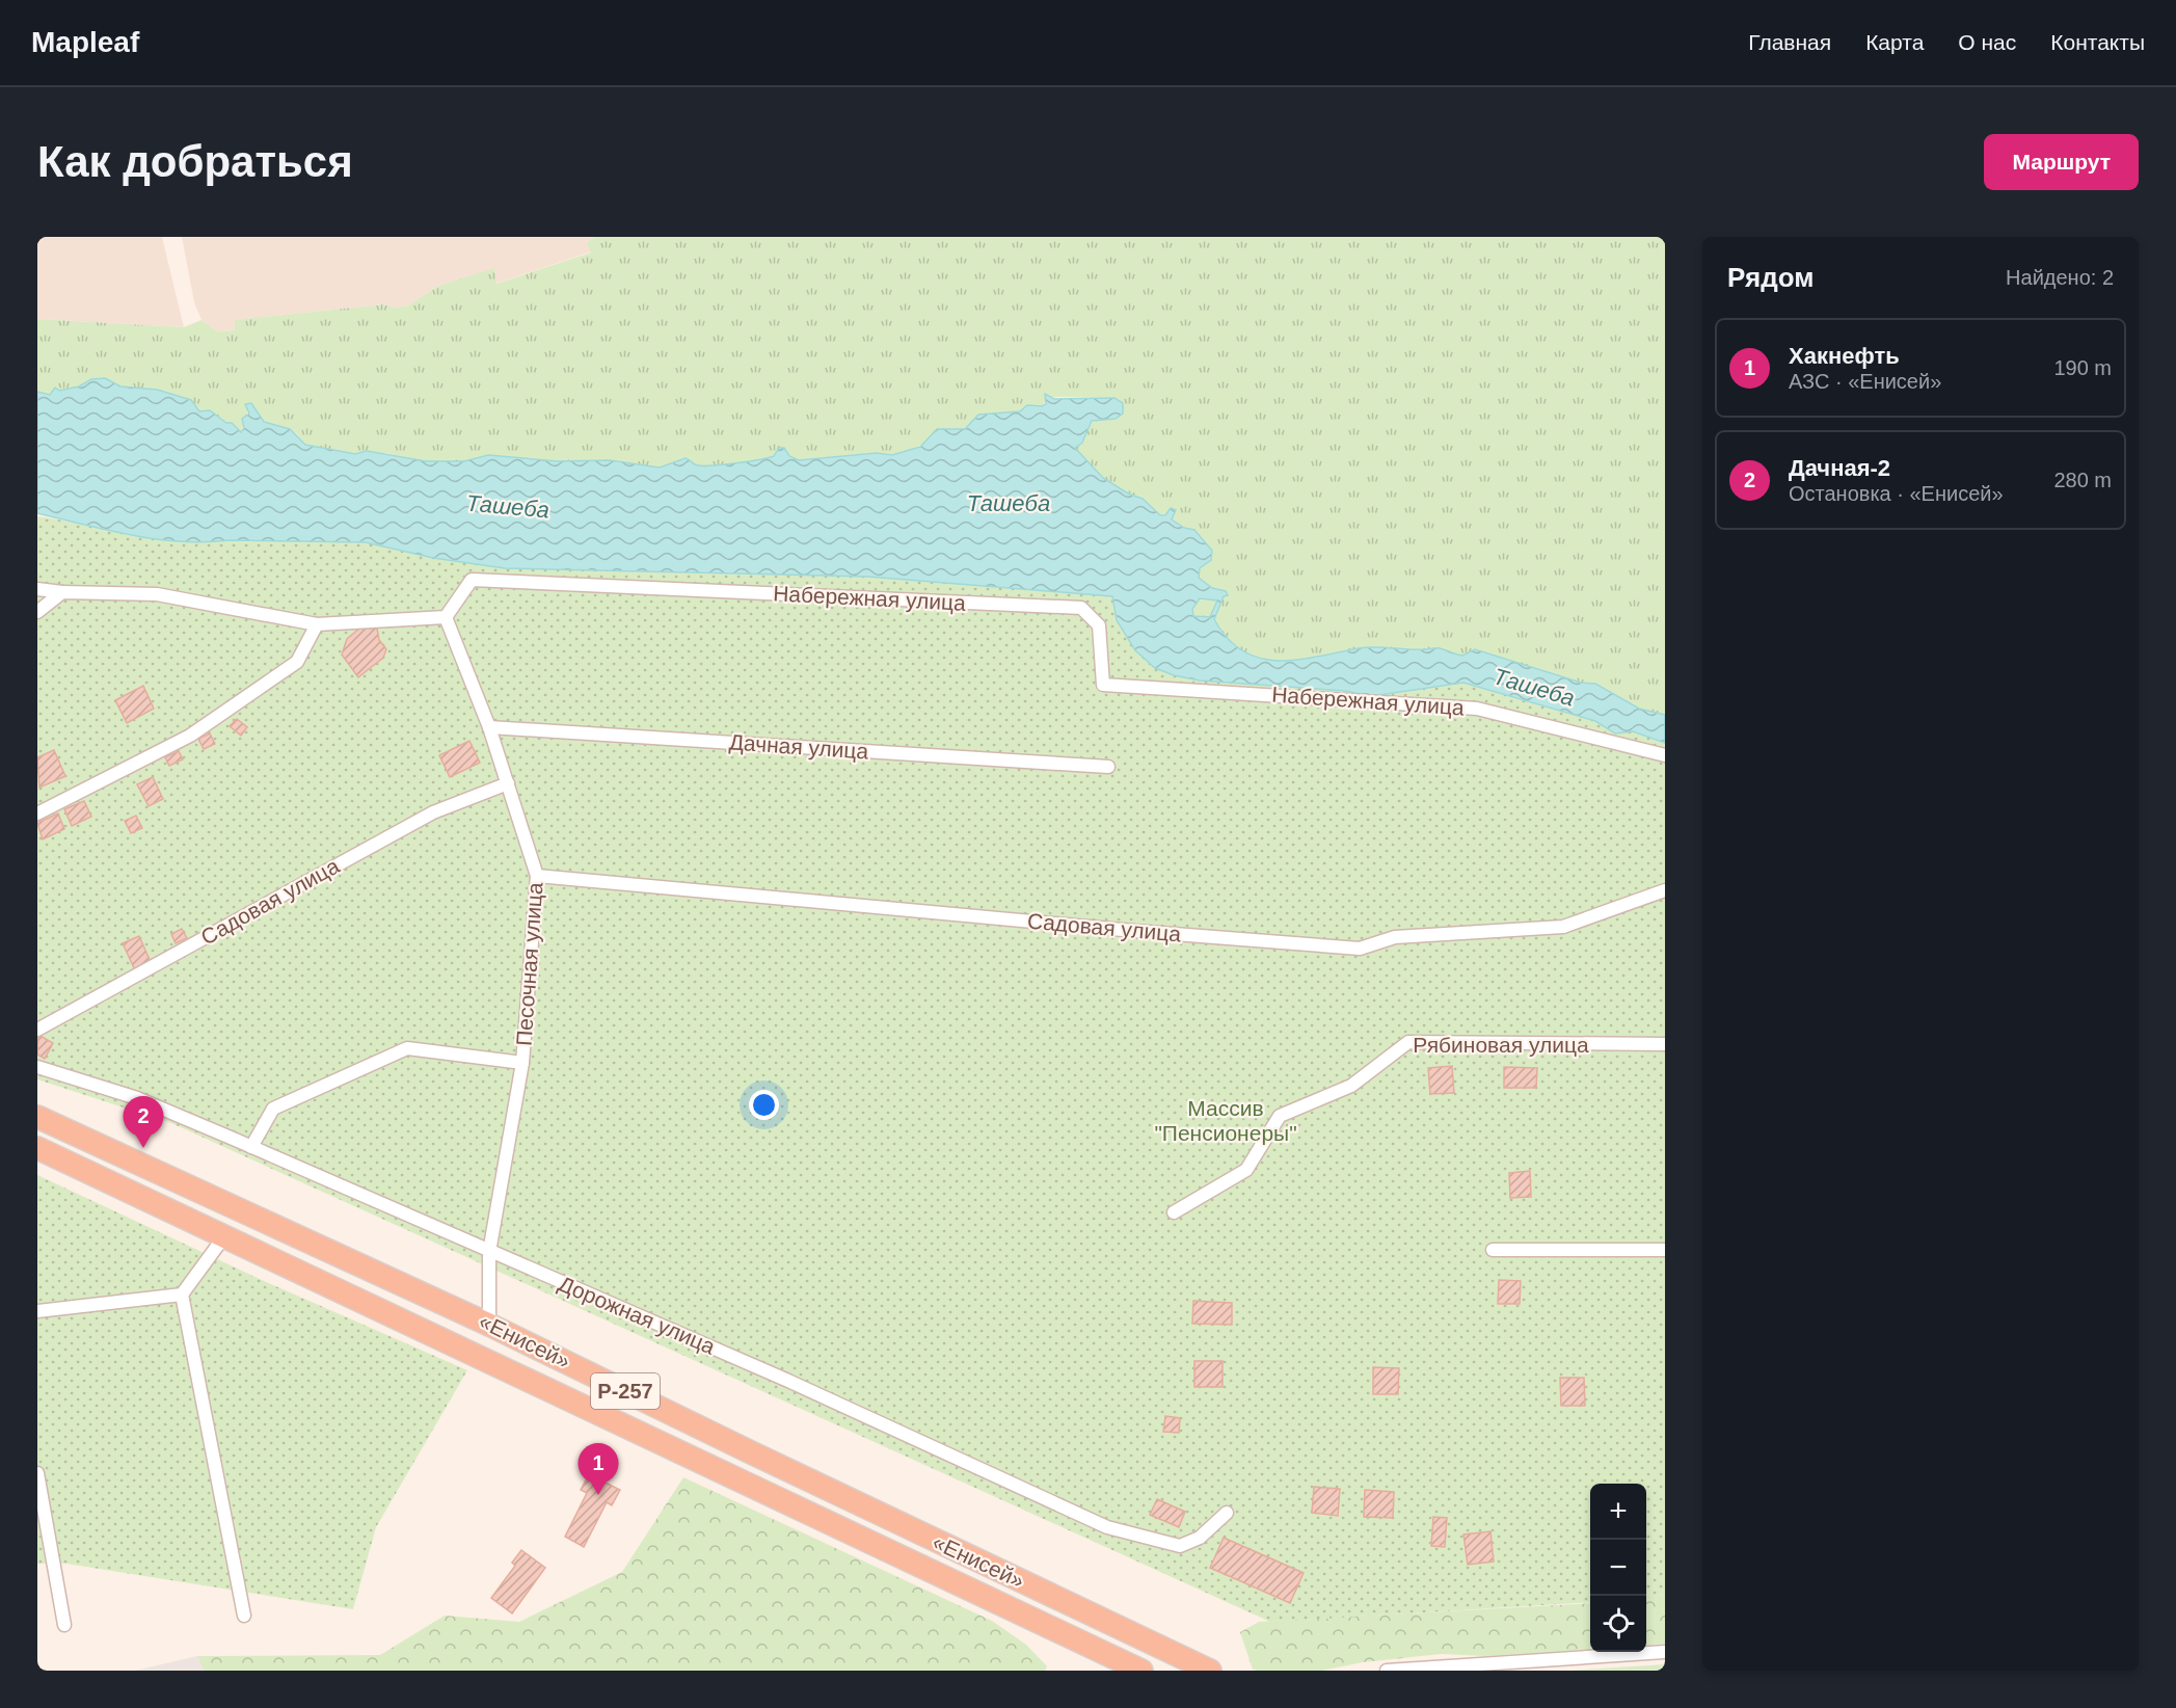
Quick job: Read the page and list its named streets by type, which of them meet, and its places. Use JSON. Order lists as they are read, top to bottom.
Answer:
{
  "streets": {
    "highway": ["«Енисей»", "Р-257"],
    "street": [
      "Набережная улица",
      "Дачная улица",
      "Садовая улица",
      "Песочная улица",
      "Рябиновая улица",
      "Дорожная улица"
    ]
  },
  "crossings": [
    ["Набережная улица", "Песочная улица"],
    ["Дачная улица", "Песочная улица"],
    ["Садовая улица", "Песочная улица"],
    ["Песочная улица", "Дорожная улица"],
    ["Песочная улица", "«Енисей»"]
  ],
  "water": ["Ташеба"],
  "parks": ["Массив \"Пенсионеры\""],
  "page": {
    "header": "Mapleaf",
    "nav": [
      "Главная",
      "Карта",
      "О нас",
      "Контакты"
    ],
    "buttons": "Маршрут",
    "title": "Как добраться",
    "heading": ["Рядом", "Найдено: 2"],
    "list": [
      {
        "mark": "1",
        "name": "Хакнефть",
        "note": "АЗС · «Енисей»",
        "value": "190 m"
      },
      {
        "mark": "2",
        "name": "Дачная-2",
        "note": "Остановка · «Енисей»",
        "value": "280 m"
      }
    ],
    "pins": ["2", "1"],
    "map_buttons": ["+", "−"]
  }
}
